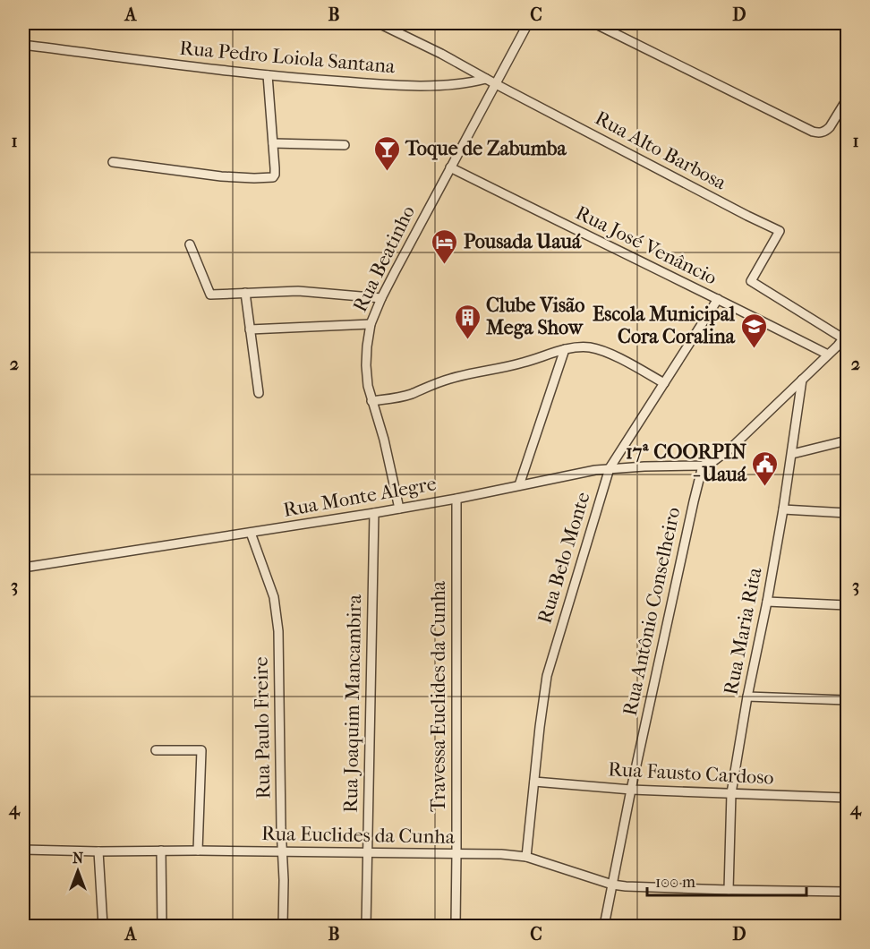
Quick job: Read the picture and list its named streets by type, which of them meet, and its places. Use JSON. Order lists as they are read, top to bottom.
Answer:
{
  "streets": {
    "street": [
      "Rua Pedro Loiola Santana",
      "Rua Alto Barbosa",
      "Rua José Venâncio",
      "Rua Beatinho",
      "Rua Monte Alegre",
      "Rua Belo Monte",
      "Rua Antônio Conselheiro",
      "Rua Maria Rita",
      "Travessa Euclides da Cunha",
      "Rua Joaquim Mancambira",
      "Rua Paulo Freire",
      "Rua Fausto Cardoso",
      "Rua Euclides da Cunha"
    ]
  },
  "crossings": [
    ["Rua Pedro Loiola Santana", "Rua Alto Barbosa"],
    ["Rua Alto Barbosa", "Rua Beatinho"],
    ["Rua José Venâncio", "Rua Beatinho"],
    ["Rua José Venâncio", "Rua Belo Monte"],
    ["Rua Beatinho", "Rua Monte Alegre"],
    ["Rua Monte Alegre", "Rua Belo Monte"],
    ["Rua Monte Alegre", "Rua Antônio Conselheiro"],
    ["Rua Monte Alegre", "Travessa Euclides da Cunha"],
    ["Rua Monte Alegre", "Rua Joaquim Mancambira"],
    ["Rua Monte Alegre", "Rua Paulo Freire"],
    ["Rua Belo Monte", "Rua Fausto Cardoso"],
    ["Rua Belo Monte", "Rua Euclides da Cunha"],
    ["Rua Antônio Conselheiro", "Rua Fausto Cardoso"],
    ["Rua Antônio Conselheiro", "Rua Euclides da Cunha"],
    ["Rua Maria Rita", "Rua Fausto Cardoso"],
    ["Rua Maria Rita", "Rua Euclides da Cunha"],
    ["Travessa Euclides da Cunha", "Rua Euclides da Cunha"],
    ["Rua Joaquim Mancambira", "Rua Euclides da Cunha"],
    ["Rua Paulo Freire", "Rua Euclides da Cunha"]
  ],
  "places": {
    "bar": ["Toque de Zabumba"],
    "hotel": ["Pousada Uauá"],
    "building": ["Clube Visão Mega Show"],
    "school or university": ["Escola Municipal Cora Coralina"],
    "public building": ["17ª COORPIN - Uauá"]
  },
  "scale_bar": "100 m",
  "north": "top",
  "grid": {
    "columns": [
      "A",
      "B",
      "C",
      "D"
    ],
    "rows": [
      "1",
      "2",
      "3",
      "4"
    ]
  }
}
